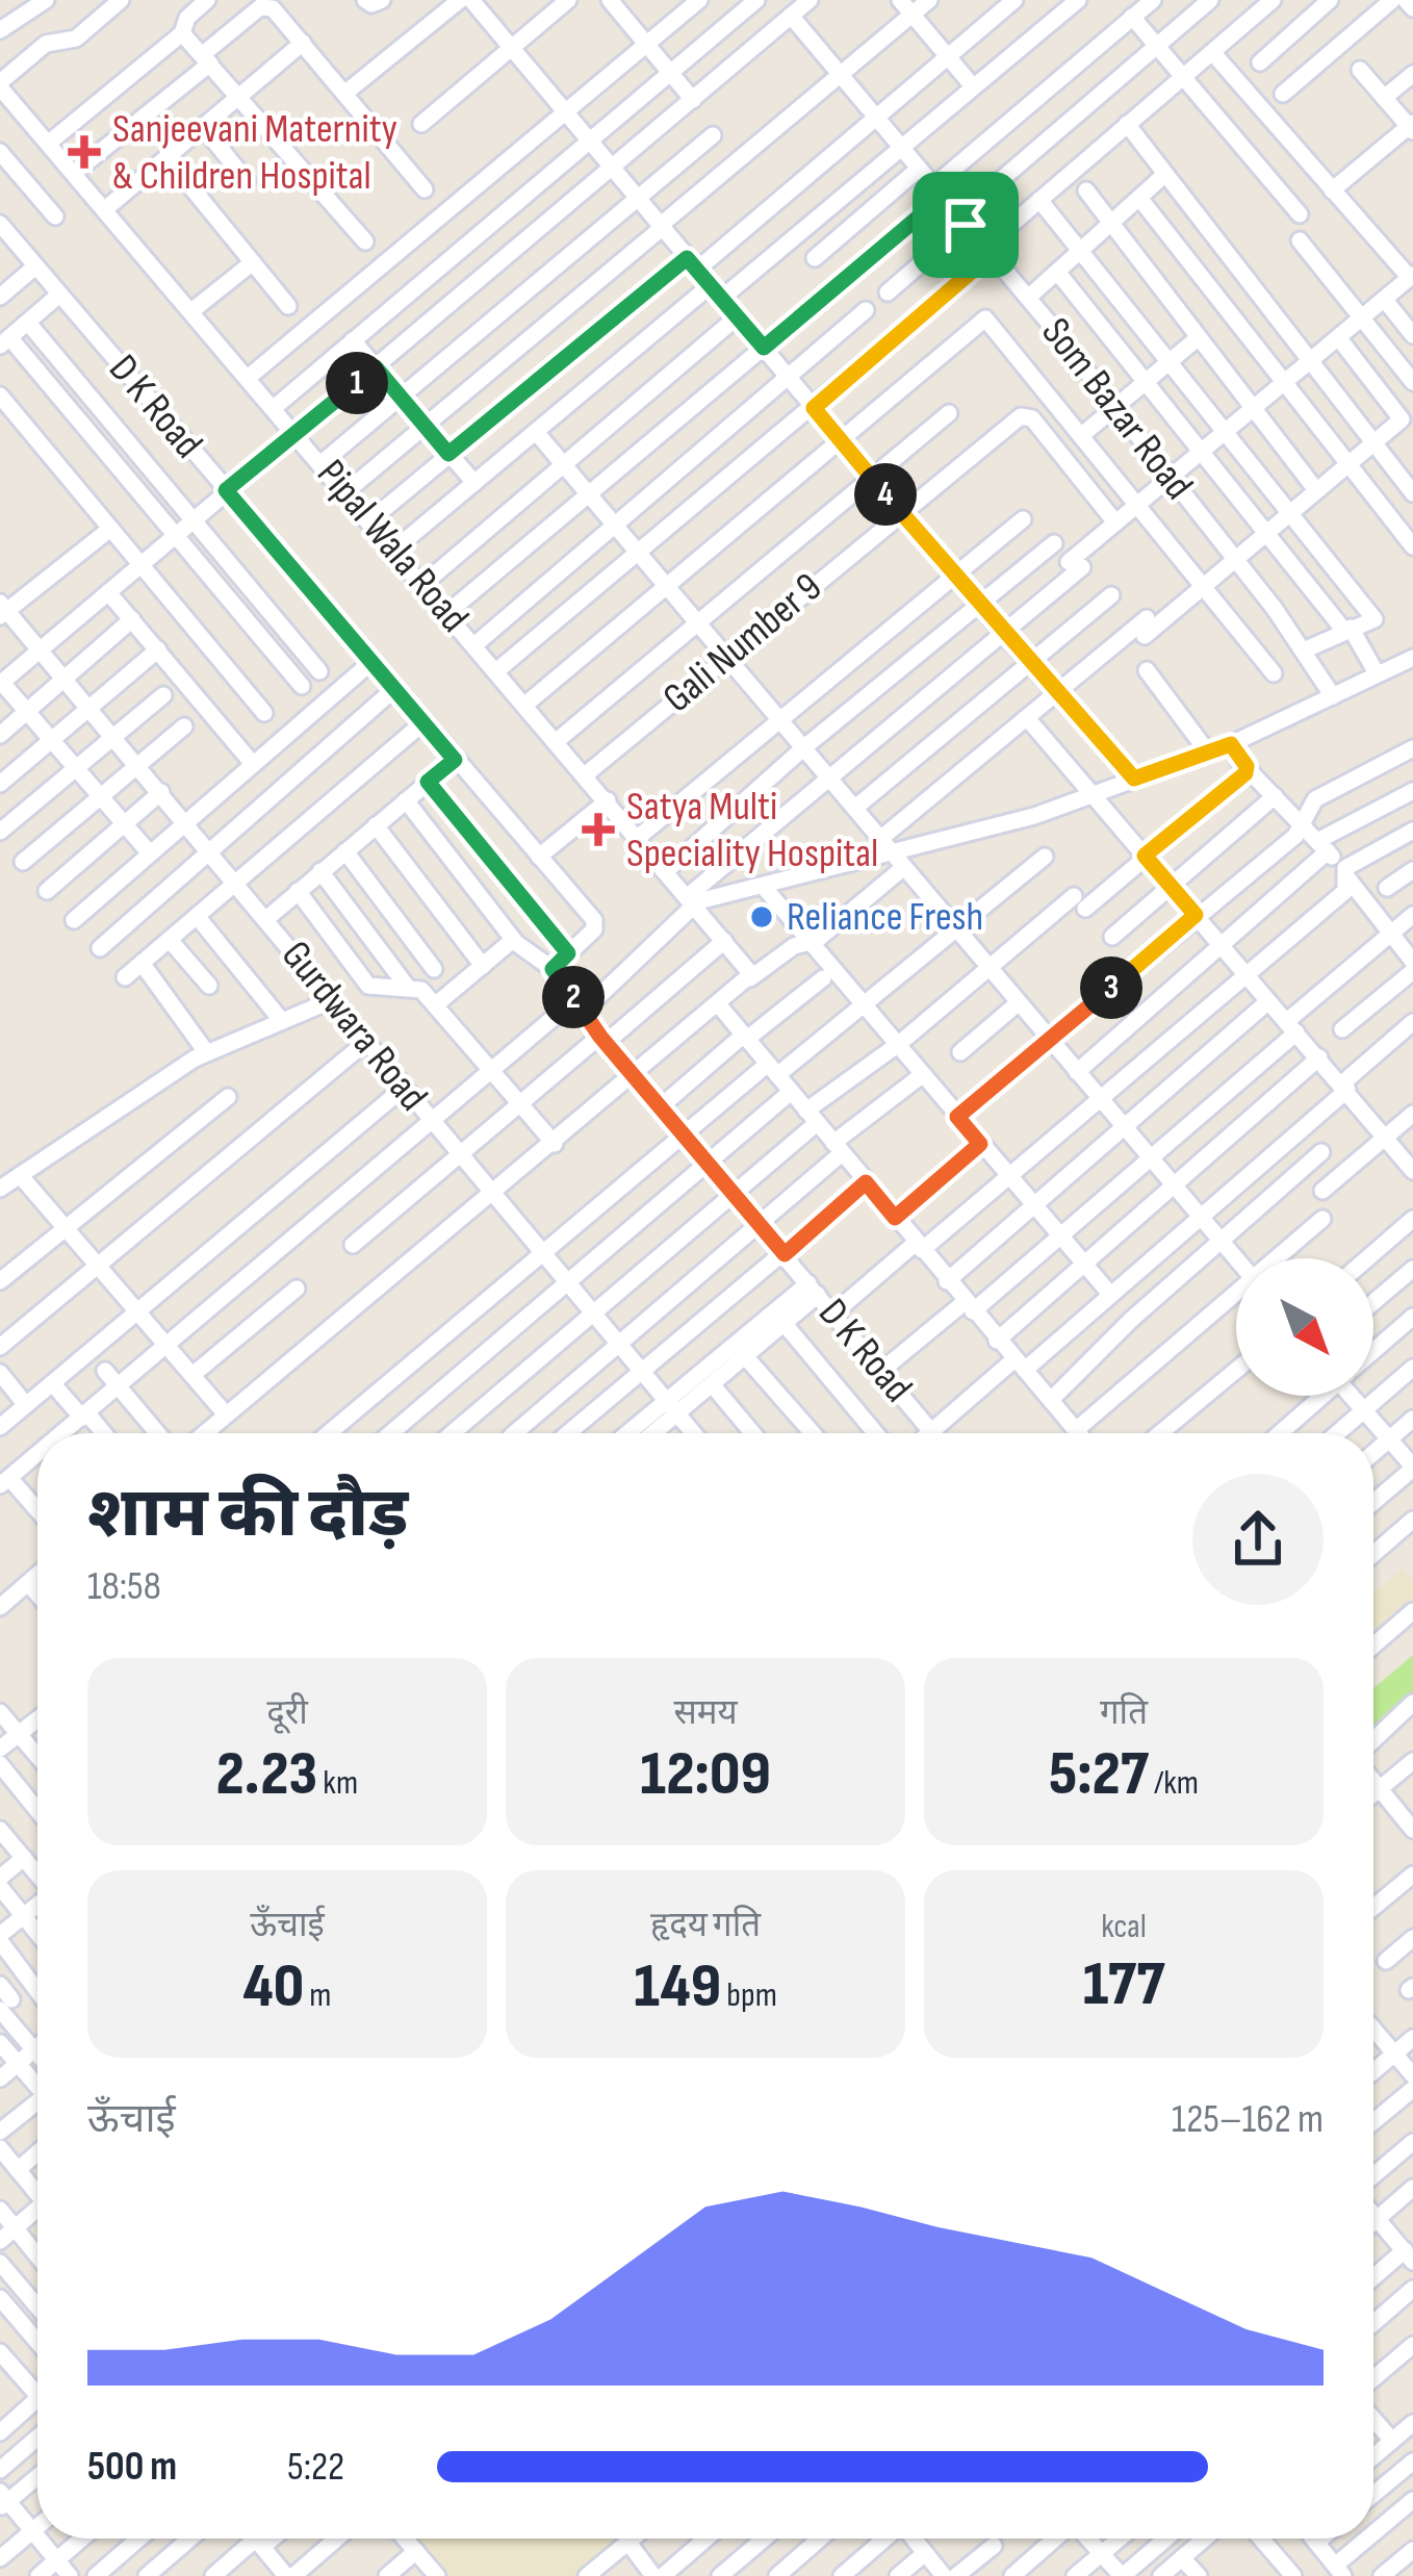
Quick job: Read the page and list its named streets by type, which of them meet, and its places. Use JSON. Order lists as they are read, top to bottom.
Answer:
{
  "streets": {
    "street": [
      "D K Road",
      "Som Bazar Road",
      "Pipal Wala Road",
      "Gali Number 9",
      "Gurdwara Road"
    ]
  },
  "crossings": [
    ["Pipal Wala Road", "Gali Number 9"]
  ],
  "places": {
    "health": ["Sanjeevani Maternity & Children Hospital", "Satya Multi Speciality Hospital"],
    "other": ["Reliance Fresh"]
  },
  "north": "bottom right",
  "page": {
    "pins": [
      "1",
      "4",
      "3",
      "2"
    ],
    "heading": ["शाम की दौड़", "18:58"],
    "stats": [
      ["दूरी", "2.23 km"],
      ["समय", "12:09"],
      ["गति", "5:27 /km"],
      ["ऊँचाई", "40 m"],
      ["हृदय गति", "149 bpm"],
      ["kcal", "177"]
    ],
    "chart": ["ऊँचाई", "125–162 m"],
    "list": [
      {
        "name": "500 m",
        "note": "5:22"
      }
    ]
  }
}
